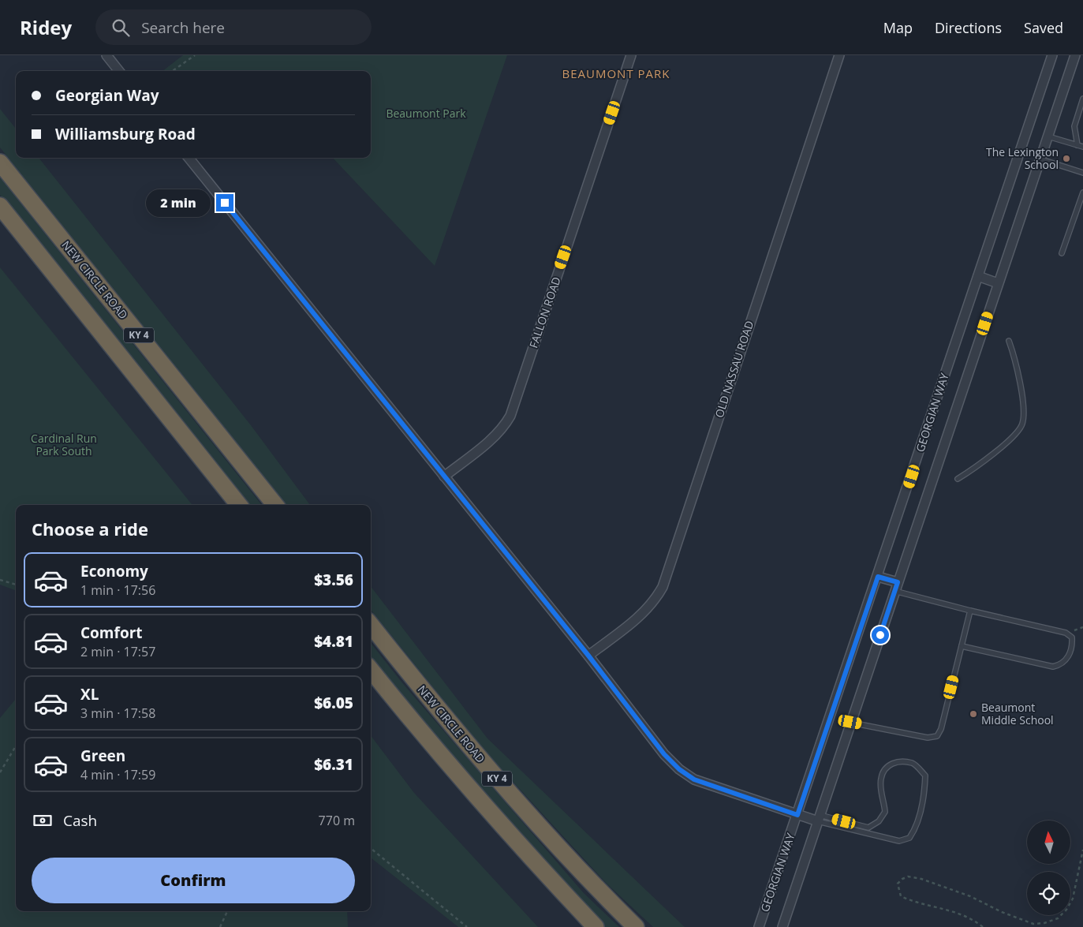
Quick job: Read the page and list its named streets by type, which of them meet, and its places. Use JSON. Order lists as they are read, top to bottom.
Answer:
{
  "streets": {
    "highway": ["NEW CIRCLE ROAD", "KY 4"],
    "street": ["FALLON ROAD", "OLD NASSAU ROAD", "GEORGIAN WAY"]
  },
  "districts": ["BEAUMONT PARK"],
  "parks": ["Beaumont Park", "Cardinal Run Park South"],
  "places": ["The Lexington School", "Beaumont Middle School"],
  "north": "top",
  "page": {
    "header": "Ridey",
    "search": "Search here",
    "nav": ["Map", "Directions", "Saved"],
    "banner": ["Georgian Way", "Williamsburg Road"],
    "bubble": "2 min",
    "heading": "Choose a ride",
    "list": [
      {
        "name": "Economy",
        "note": "1 min · 17:56",
        "value": "$3.56"
      },
      {
        "name": "Comfort",
        "note": "2 min · 17:57",
        "value": "$4.81"
      },
      {
        "name": "XL",
        "note": "3 min · 17:58",
        "value": "$6.05"
      },
      {
        "name": "Green",
        "note": "4 min · 17:59",
        "value": "$6.31"
      }
    ],
    "pay": ["Cash", "770 m"],
    "buttons": "Confirm"
  }
}
